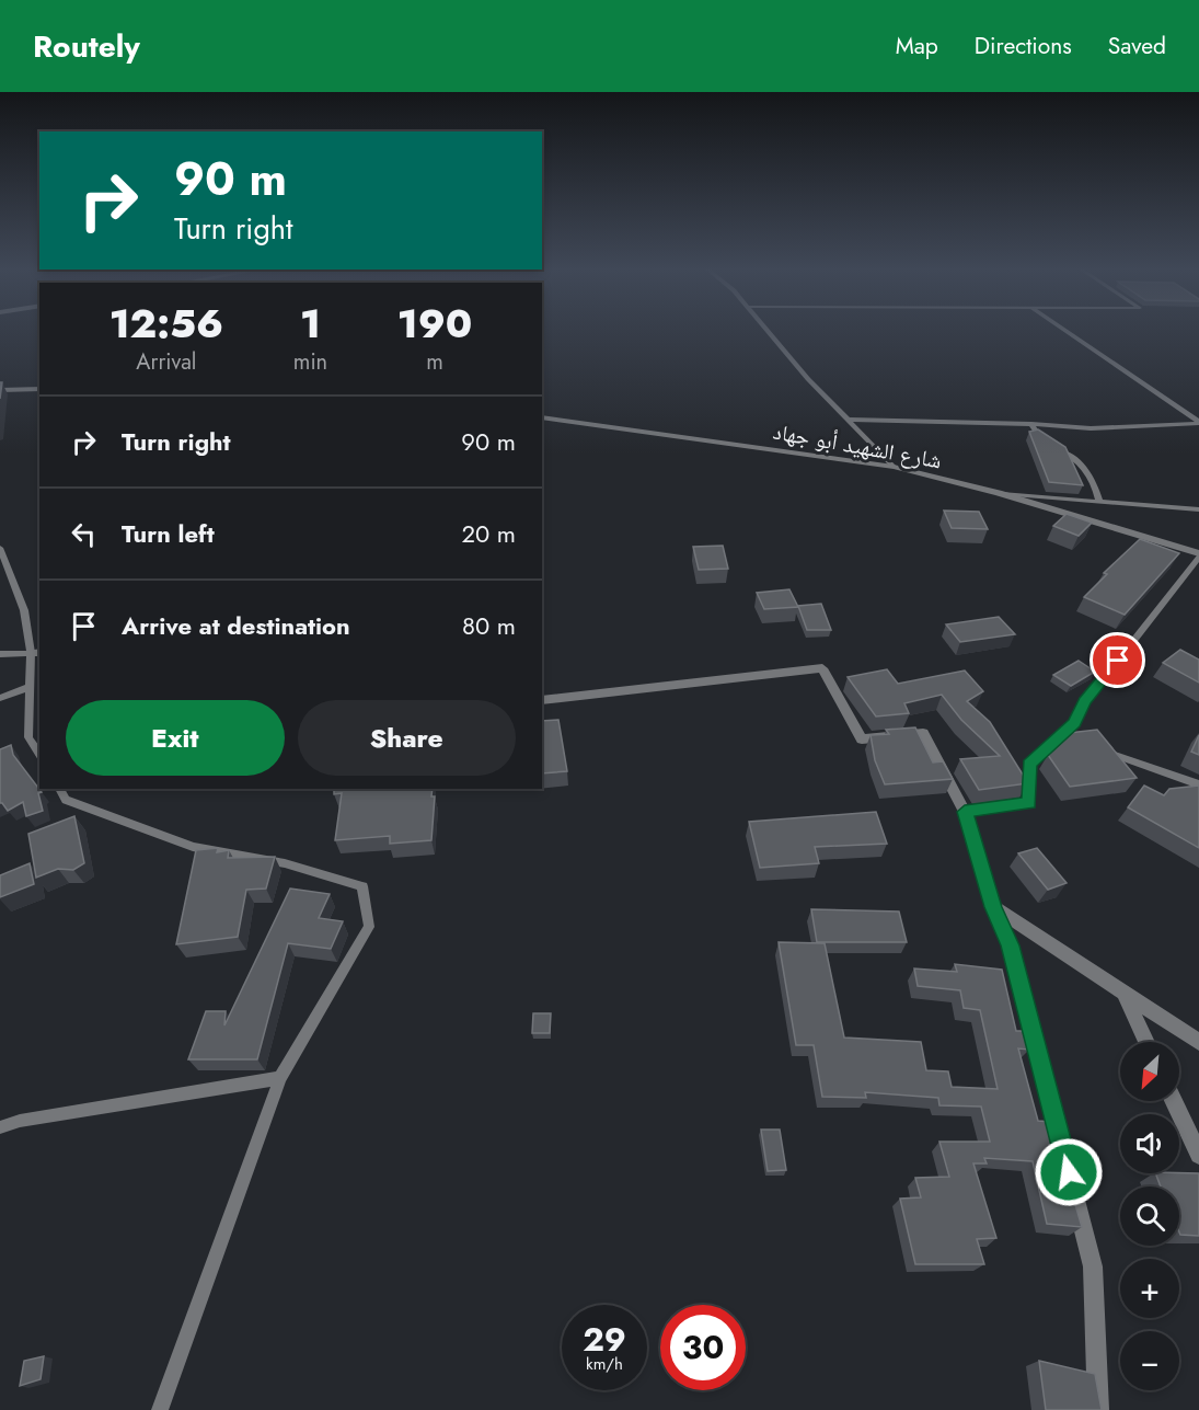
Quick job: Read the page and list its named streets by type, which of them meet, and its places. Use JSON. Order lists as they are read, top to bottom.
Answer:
{
  "streets": {
    "street": ["شارع الشهيد أبو جهاد"]
  },
  "north": "bottom left",
  "page": {
    "header": "Routely",
    "nav": ["Map", "Directions", "Saved"],
    "turn": ["90 m", "Turn right"],
    "eta": [
      "12:56",
      "Arrival",
      "1",
      "min",
      "190",
      "m"
    ],
    "list": [
      {
        "name": "Turn right",
        "value": "90 m"
      },
      {
        "name": "Turn left",
        "value": "20 m"
      },
      {
        "name": "Arrive at destination",
        "value": "80 m"
      }
    ],
    "buttons": ["Exit", "Share"],
    "map_buttons": ["+", "−"],
    "speed": "29 km/h",
    "limit": "30"
  }
}
